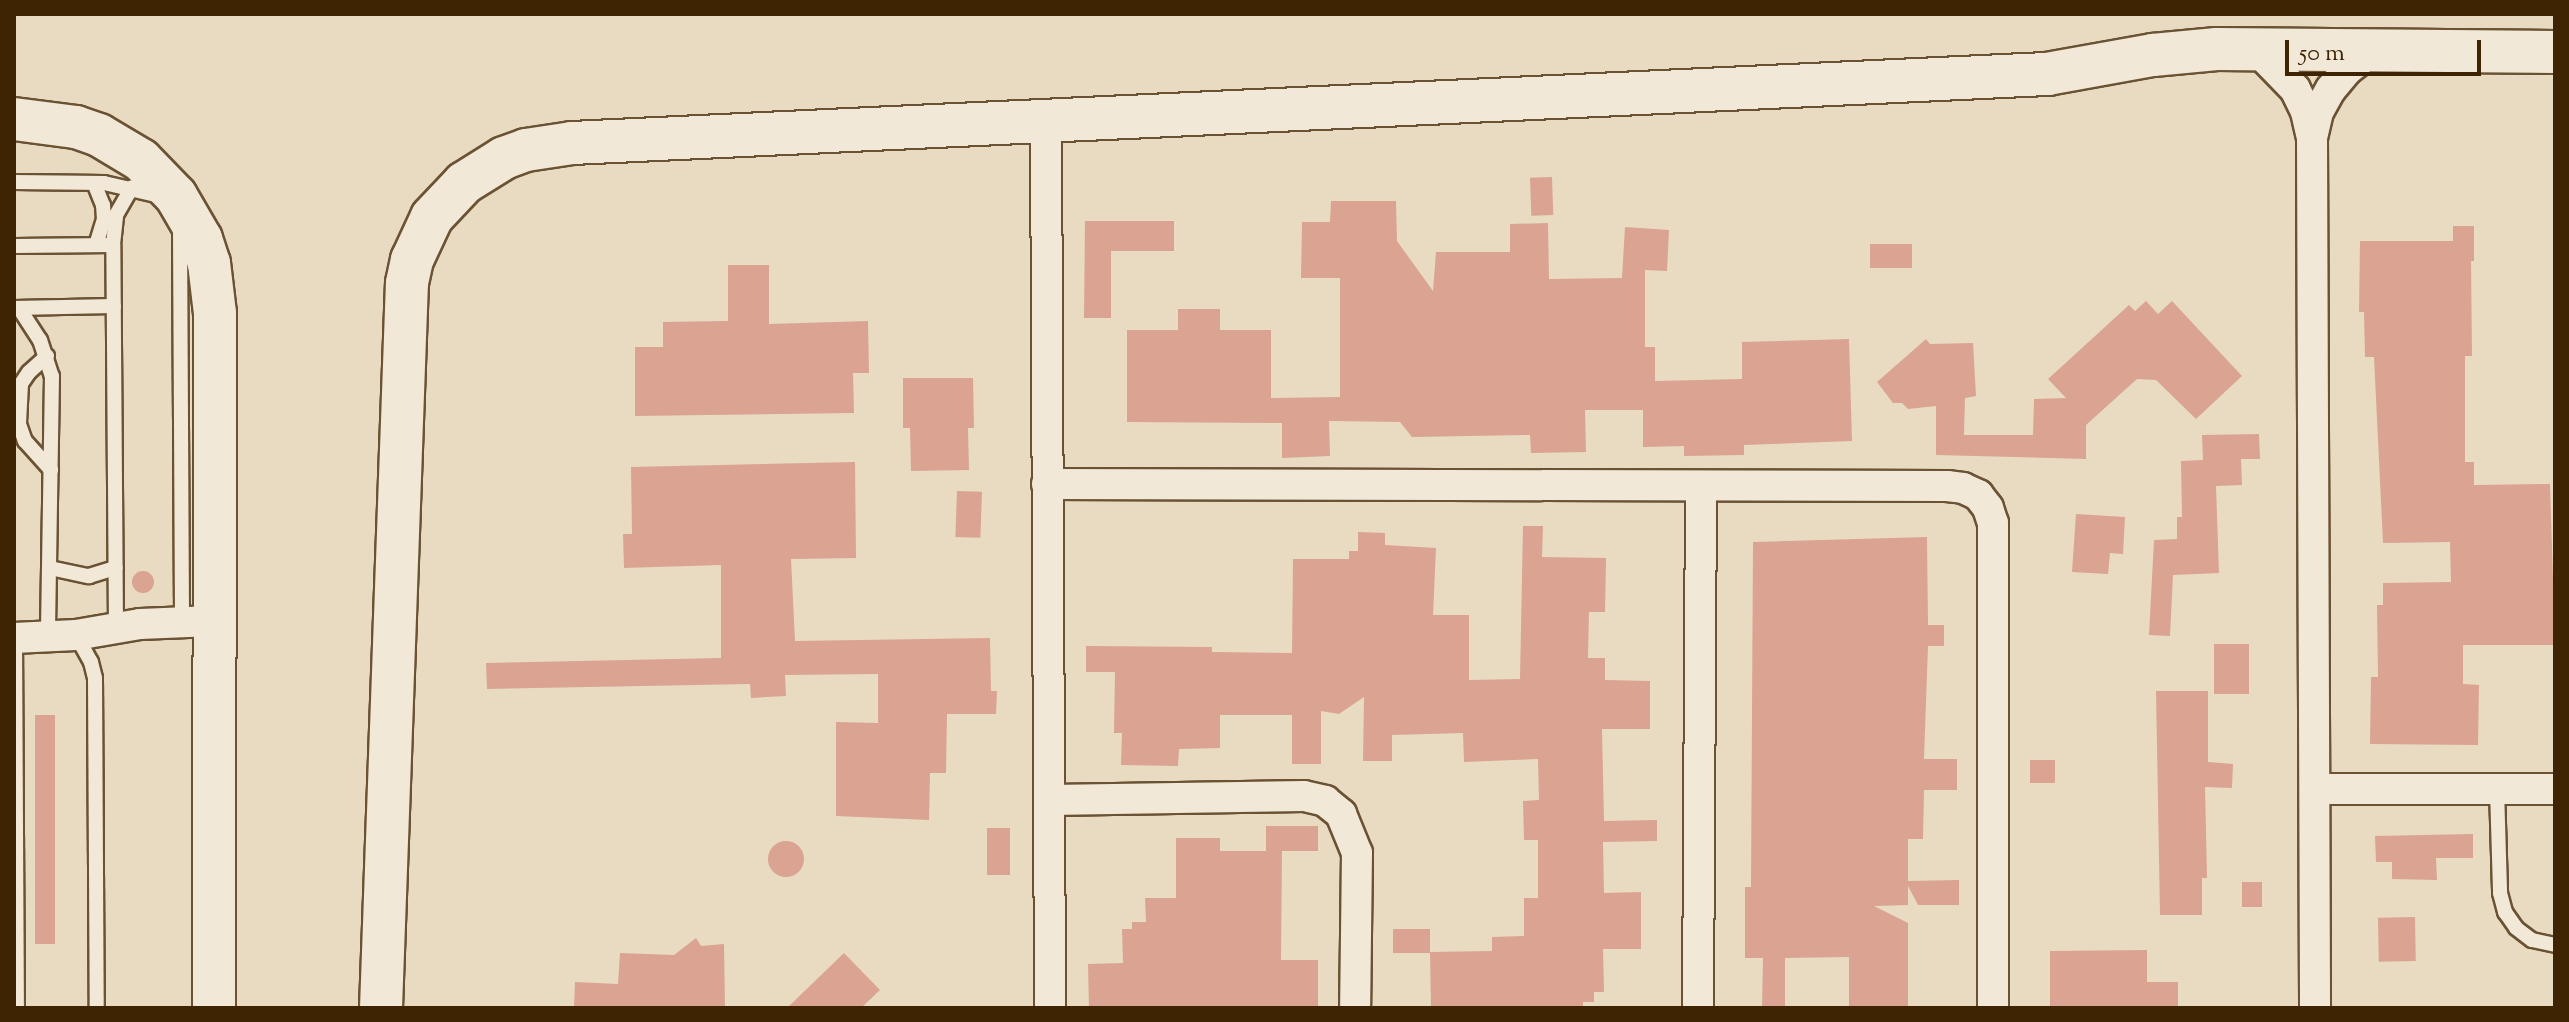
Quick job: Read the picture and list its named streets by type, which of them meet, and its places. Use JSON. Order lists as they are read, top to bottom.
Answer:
{
  "scale_bar": "50 m"
}
